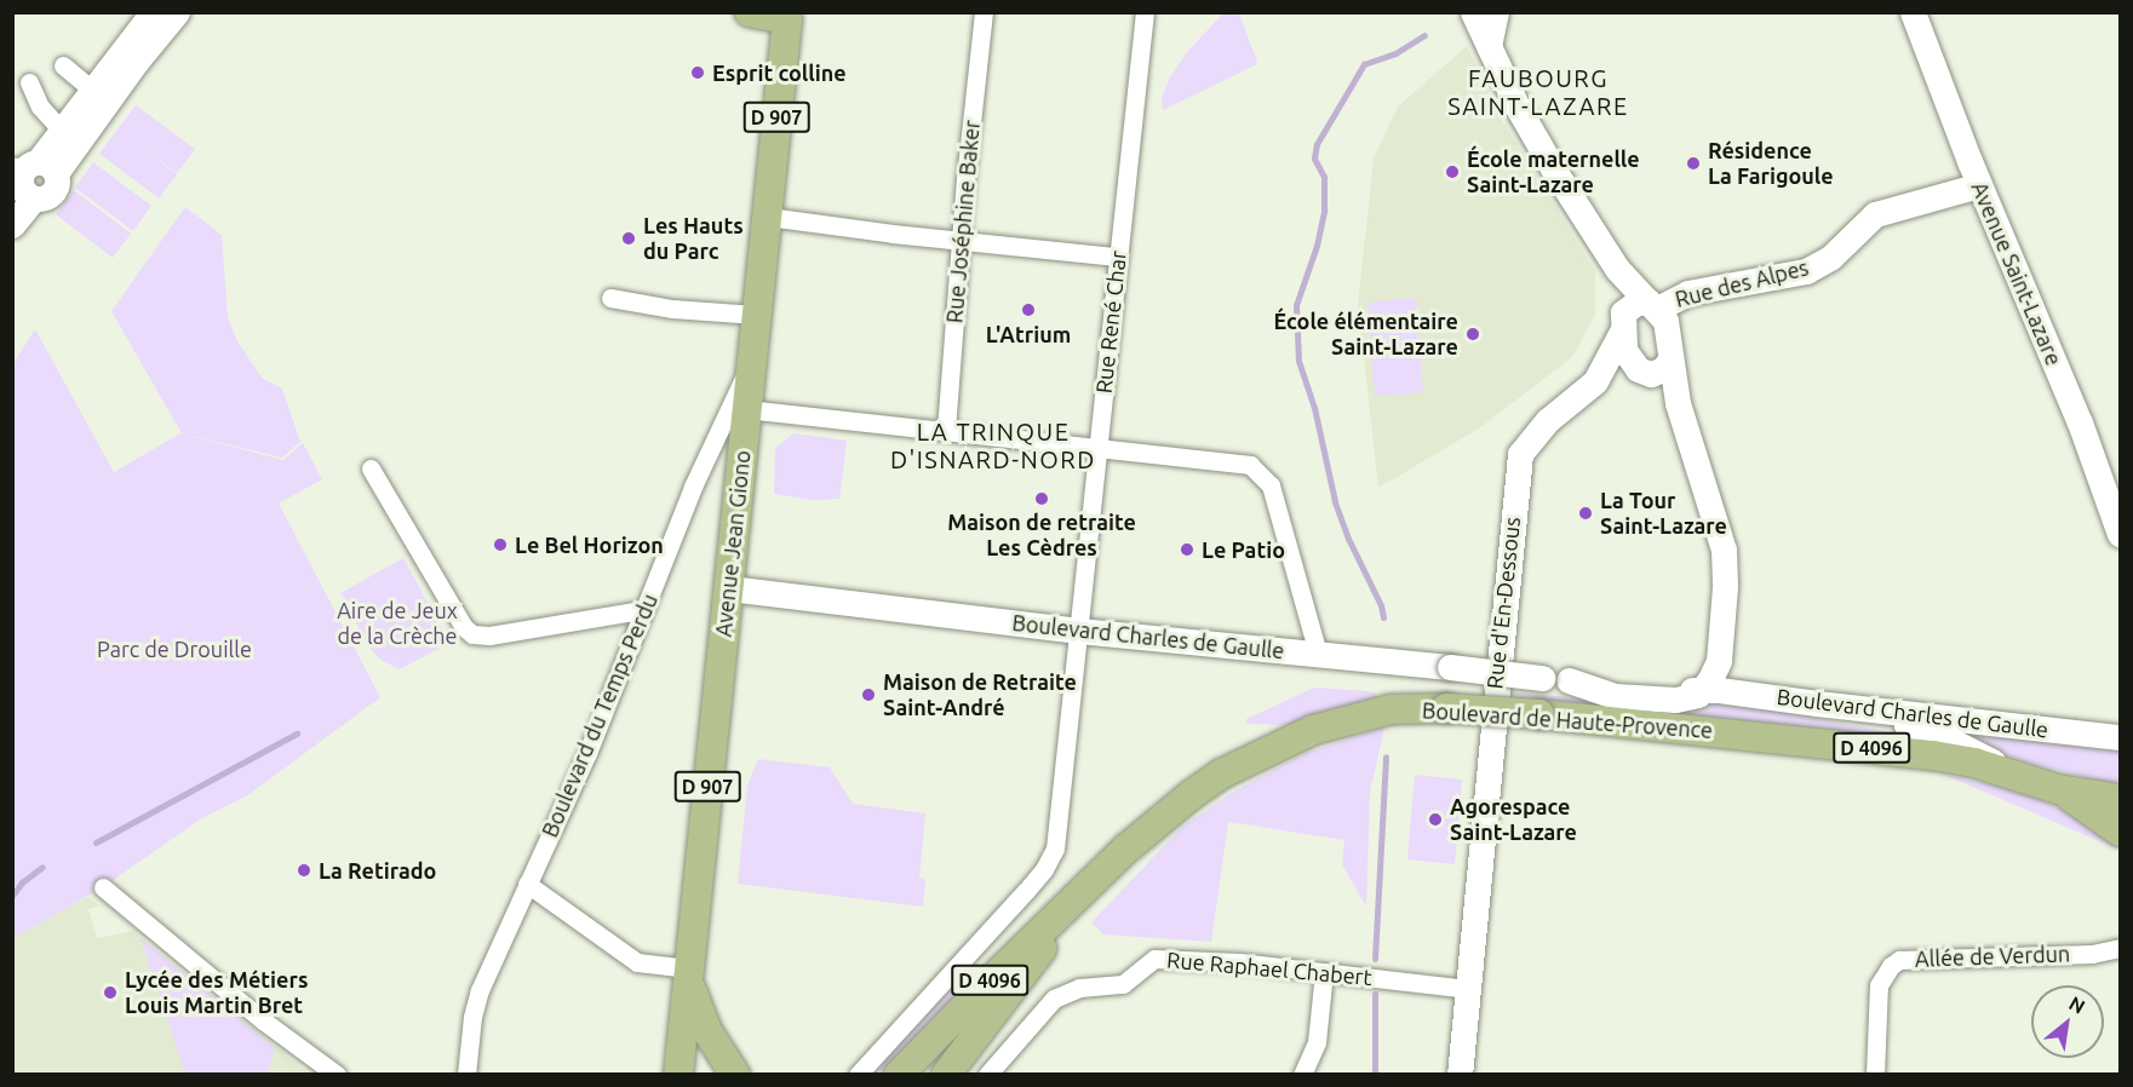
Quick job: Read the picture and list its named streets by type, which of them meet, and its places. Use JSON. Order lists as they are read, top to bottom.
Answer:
{
  "streets": {
    "main road": [
      "D 907",
      "Avenue Jean Giono",
      "Boulevard de Haute-Provence",
      "D 4096"
    ],
    "street": [
      "Rue Joséphine Baker",
      "Avenue Saint-Lazare",
      "Rue des Alpes",
      "Rue René Char",
      "Rue d'En-Dessous",
      "Boulevard Charles de Gaulle",
      "Boulevard du Temps Perdu",
      "Allée de Verdun",
      "Rue Raphael Chabert"
    ]
  },
  "crossings": [
    ["D 907", "Avenue Jean Giono"],
    ["Avenue Saint-Lazare", "Rue des Alpes"],
    ["Rue des Alpes", "Rue d'En-Dessous"],
    ["Rue René Char", "Boulevard Charles de Gaulle"],
    ["Avenue Jean Giono", "Boulevard Charles de Gaulle"],
    ["Avenue Jean Giono", "Boulevard du Temps Perdu"],
    ["Rue d'En-Dessous", "Rue Raphael Chabert"]
  ],
  "districts": ["FAUBOURG SAINT-LAZARE", "LA TRINQUE D'ISNARD-NORD"],
  "parks": ["Aire de Jeux de la Crèche", "Parc de Drouille"],
  "places": [
    "Esprit colline",
    "Résidence La Farigoule",
    "École maternelle Saint-Lazare",
    "Les Hauts du Parc",
    "L'Atrium",
    "École élémentaire Saint-Lazare",
    "Maison de retraite Les Cèdres",
    "La Tour Saint-Lazare",
    "Le Bel Horizon",
    "Le Patio",
    "Maison de Retraite Saint-André",
    "Agorespace Saint-Lazare",
    "La Retirado",
    "Lycée des Métiers Louis Martin Bret"
  ],
  "north": "top right"
}
